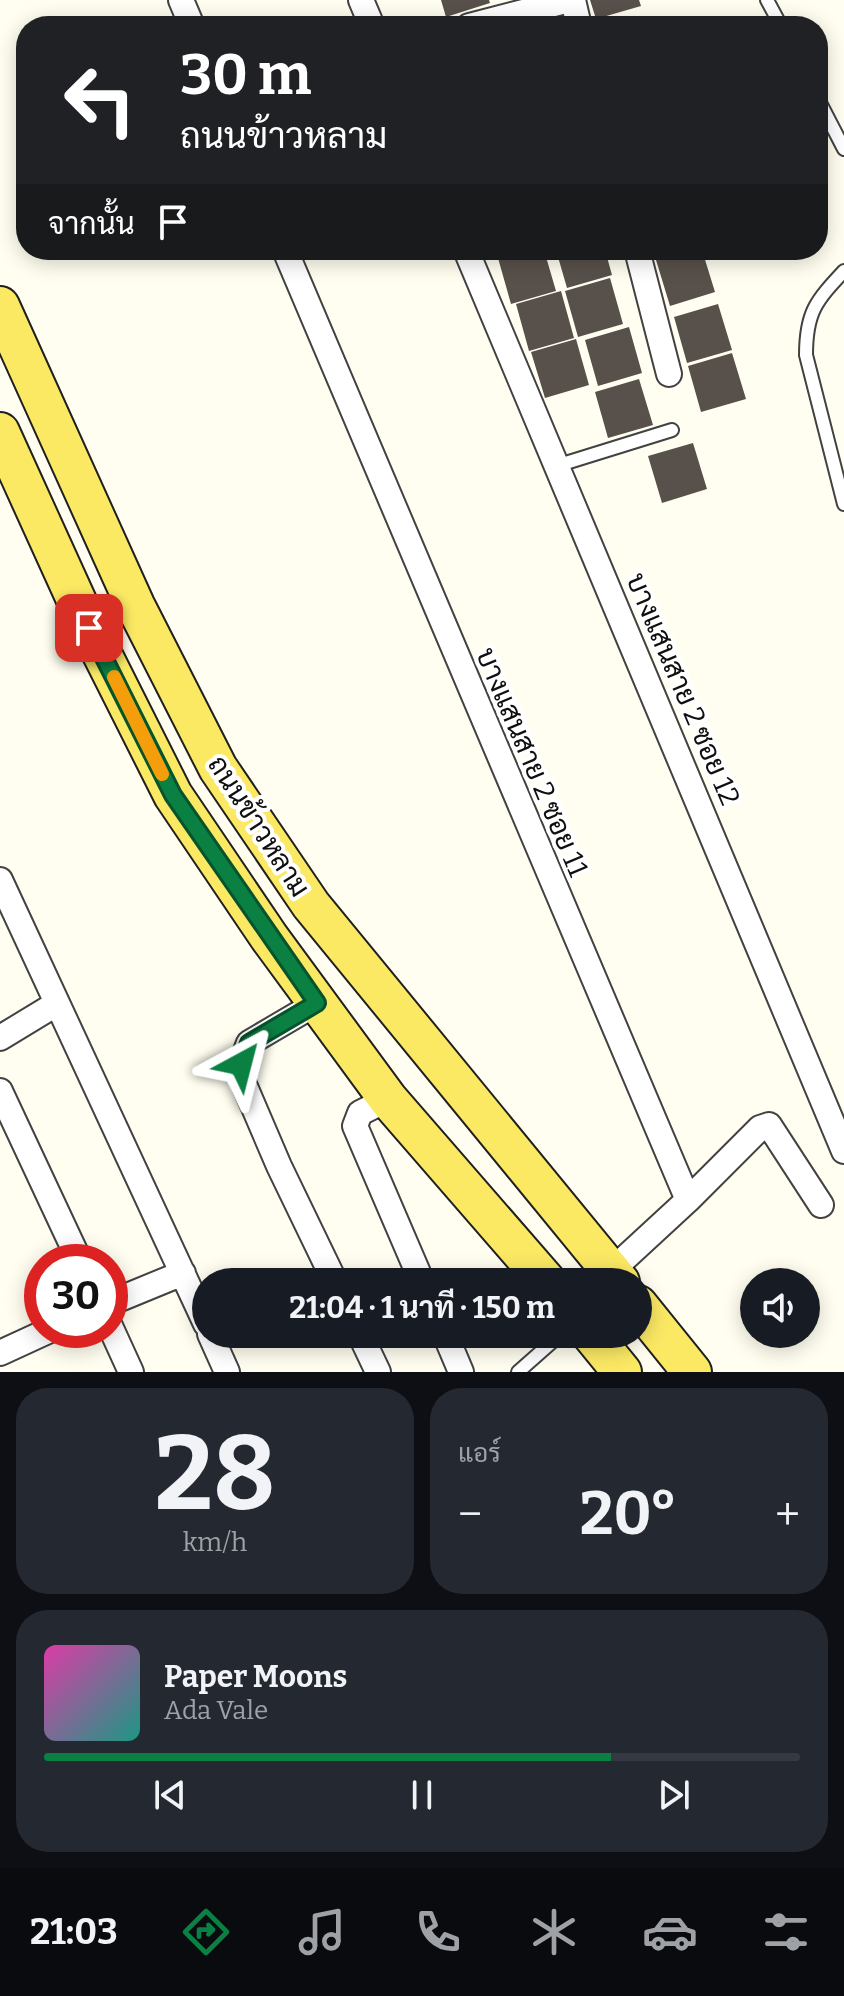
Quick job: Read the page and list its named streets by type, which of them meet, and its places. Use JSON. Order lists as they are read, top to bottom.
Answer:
{
  "streets": {
    "main road": ["ถนนข้าวหลาม"],
    "street": ["บางแสนสาย 2 ซอย 12", "บางแสนสาย 2 ซอย 11"]
  },
  "page": {
    "turn": ["30 m", "ถนนข้าวหลาม"],
    "then": "จากนั้น",
    "limit": "30",
    "trip": "21:04 · 1 นาที · 150 m",
    "tile": [
      ["28", "km/h"],
      "แอร์"
    ],
    "heat": ["−", "20°", "+"],
    "song": ["Paper Moons", "Ada Vale"],
    "tabs": "21:03"
  }
}
